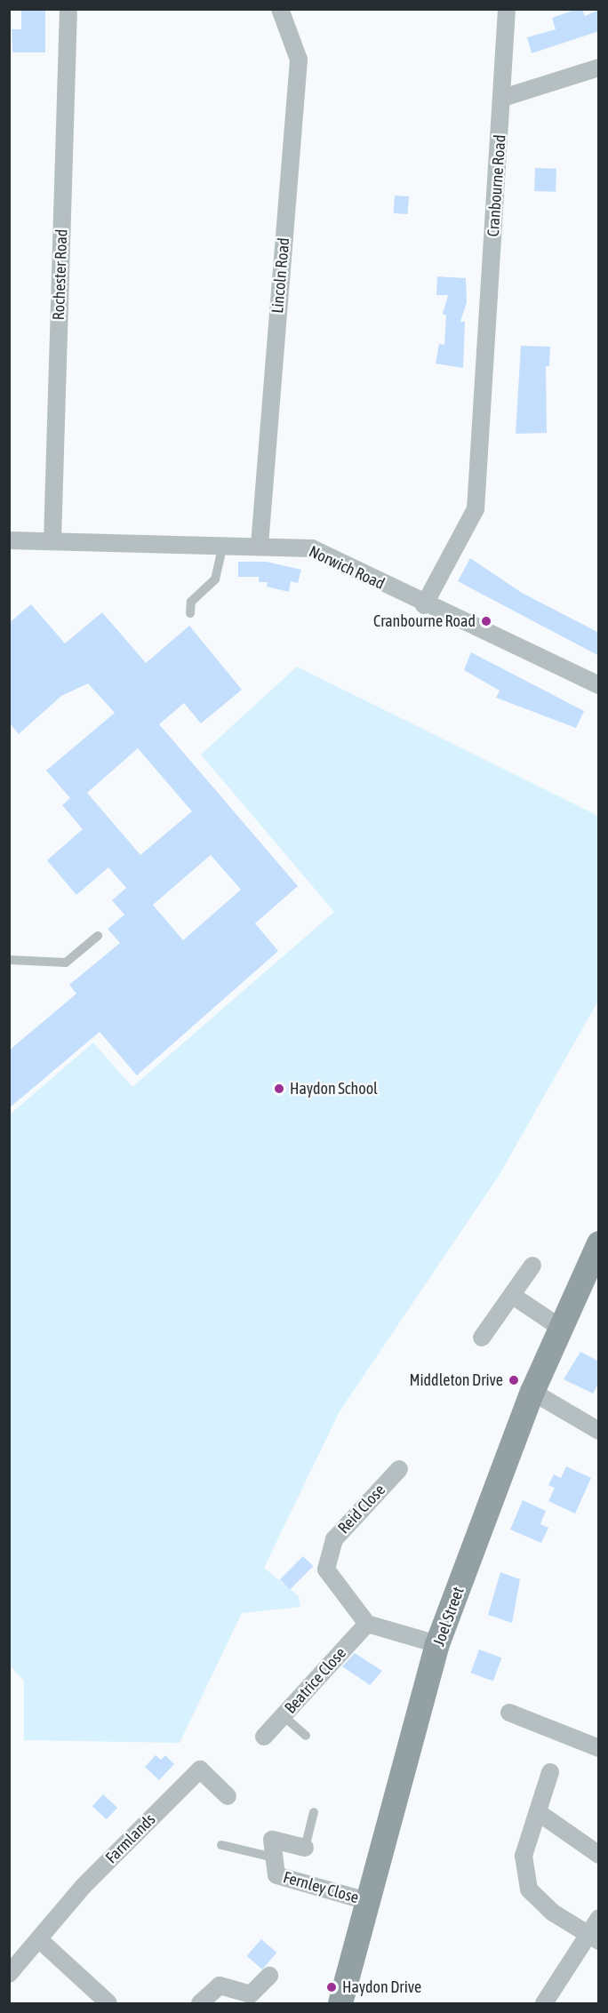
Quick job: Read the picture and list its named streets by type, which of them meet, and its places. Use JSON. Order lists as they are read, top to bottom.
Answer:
{
  "streets": {
    "main road": ["Joel Street"],
    "street": [
      "Cranbourne Road",
      "Rochester Road",
      "Lincoln Road",
      "Norwich Road",
      "Reid Close",
      "Beatrice Close",
      "Farmlands",
      "Fernley Close"
    ]
  },
  "crossings": [
    ["Cranbourne Road", "Norwich Road"],
    ["Rochester Road", "Norwich Road"],
    ["Lincoln Road", "Norwich Road"],
    ["Reid Close", "Beatrice Close"],
    ["Joel Street", "Fernley Close"]
  ],
  "places": [
    "Cranbourne Road",
    "Haydon School",
    "Middleton Drive",
    "Haydon Drive"
  ]
}
